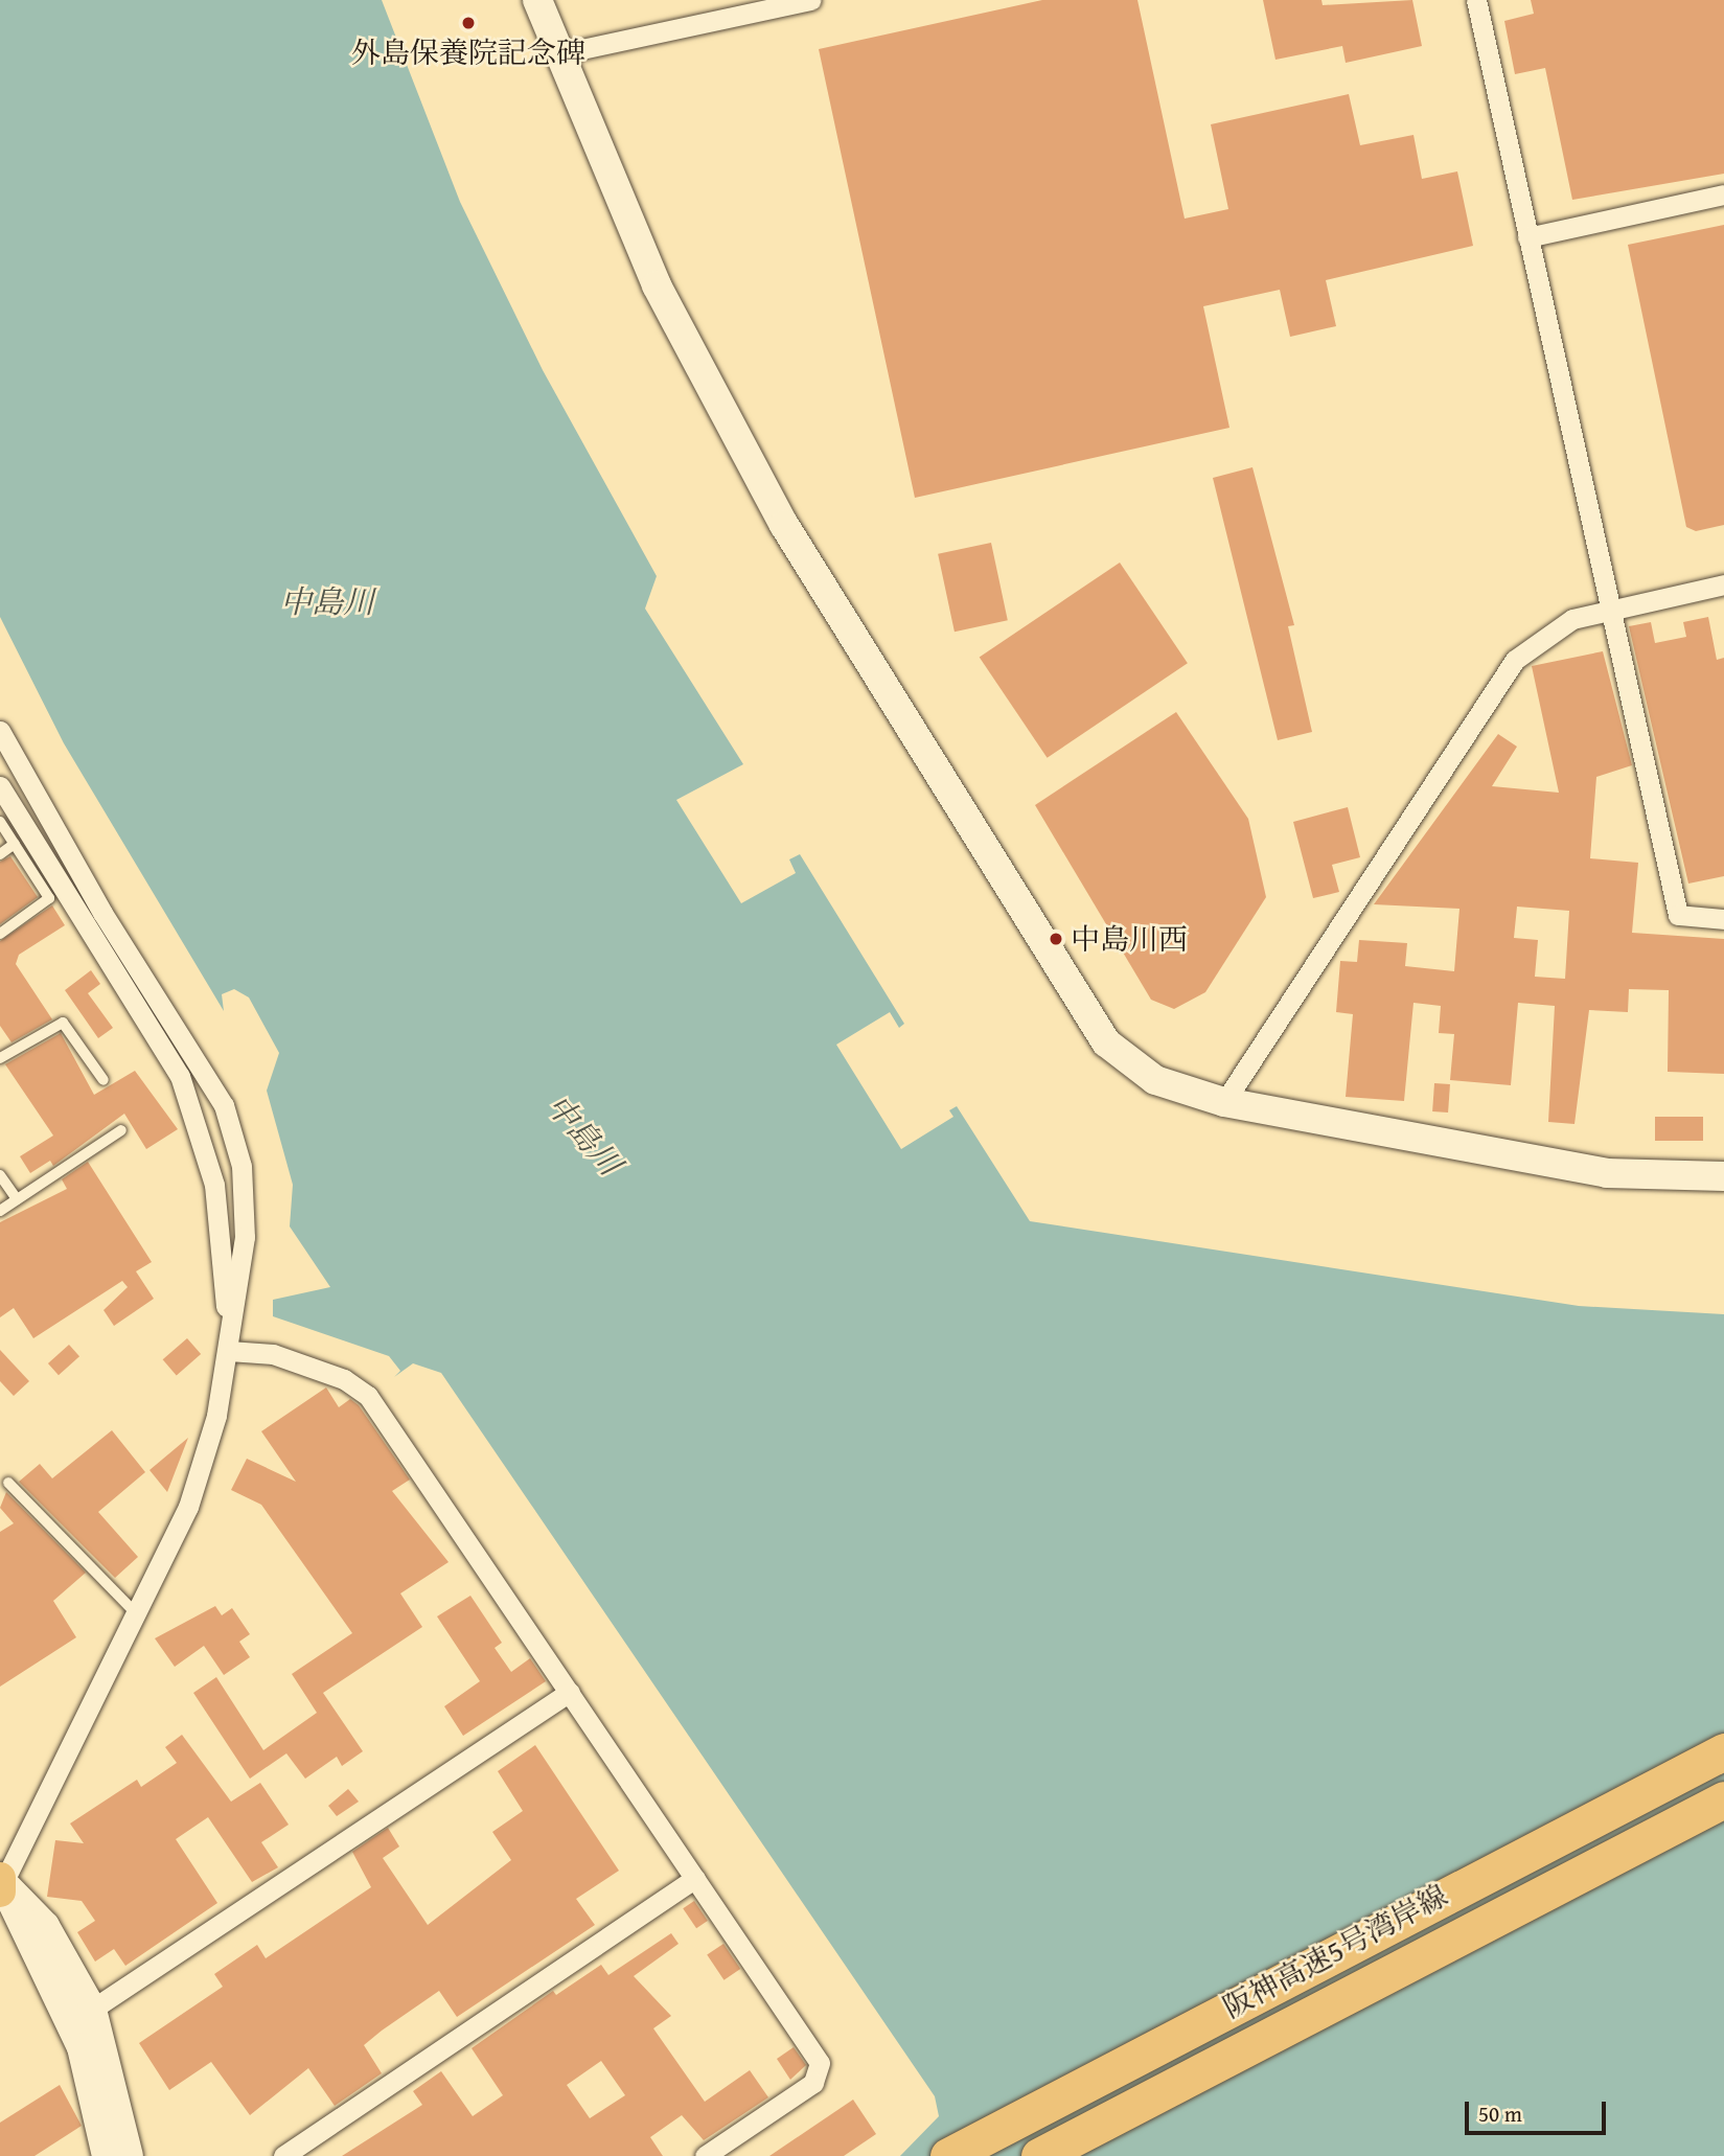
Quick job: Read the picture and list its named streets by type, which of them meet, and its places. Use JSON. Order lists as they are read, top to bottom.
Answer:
{
  "streets": {
    "highway": ["阪神高速5号湾岸線"]
  },
  "water": ["中島川"],
  "places": ["外島保養院記念碑", "中島川西"],
  "scale_bar": "50 m"
}
